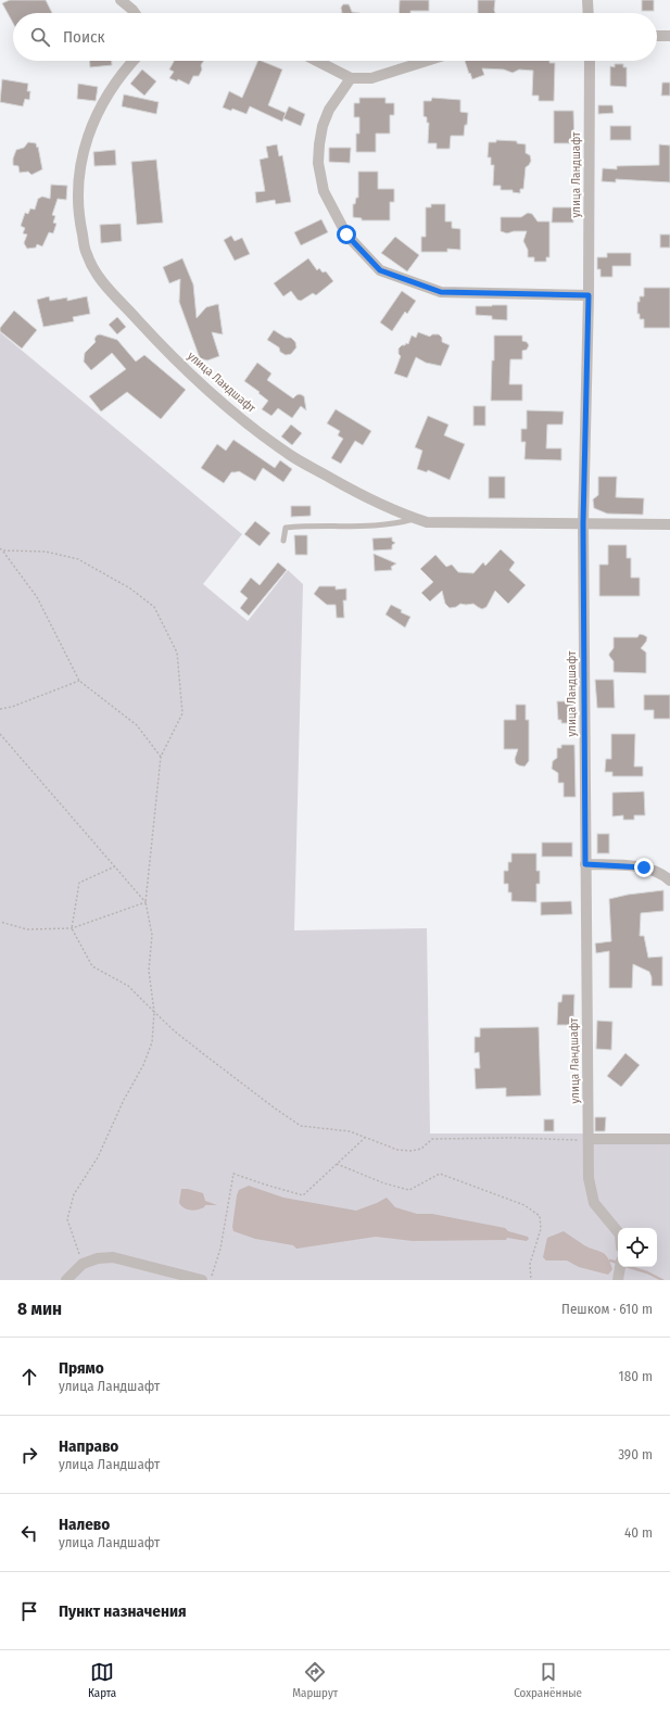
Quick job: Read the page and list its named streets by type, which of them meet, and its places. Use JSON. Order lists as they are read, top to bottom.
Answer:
{
  "streets": {
    "street": ["улица Ландшафт"]
  },
  "page": {
    "search": "Поиск",
    "heading": ["8 мин", "Пешком · 610 m"],
    "list": [
      ["Прямо", "улица Ландшафт", "180 m"],
      ["Направо", "улица Ландшафт", "390 m"],
      ["Налево", "улица Ландшафт", "40 m"],
      "Пункт назначения"
    ],
    "nav": ["Карта", "Маршрут", "Сохранённые"]
  }
}
